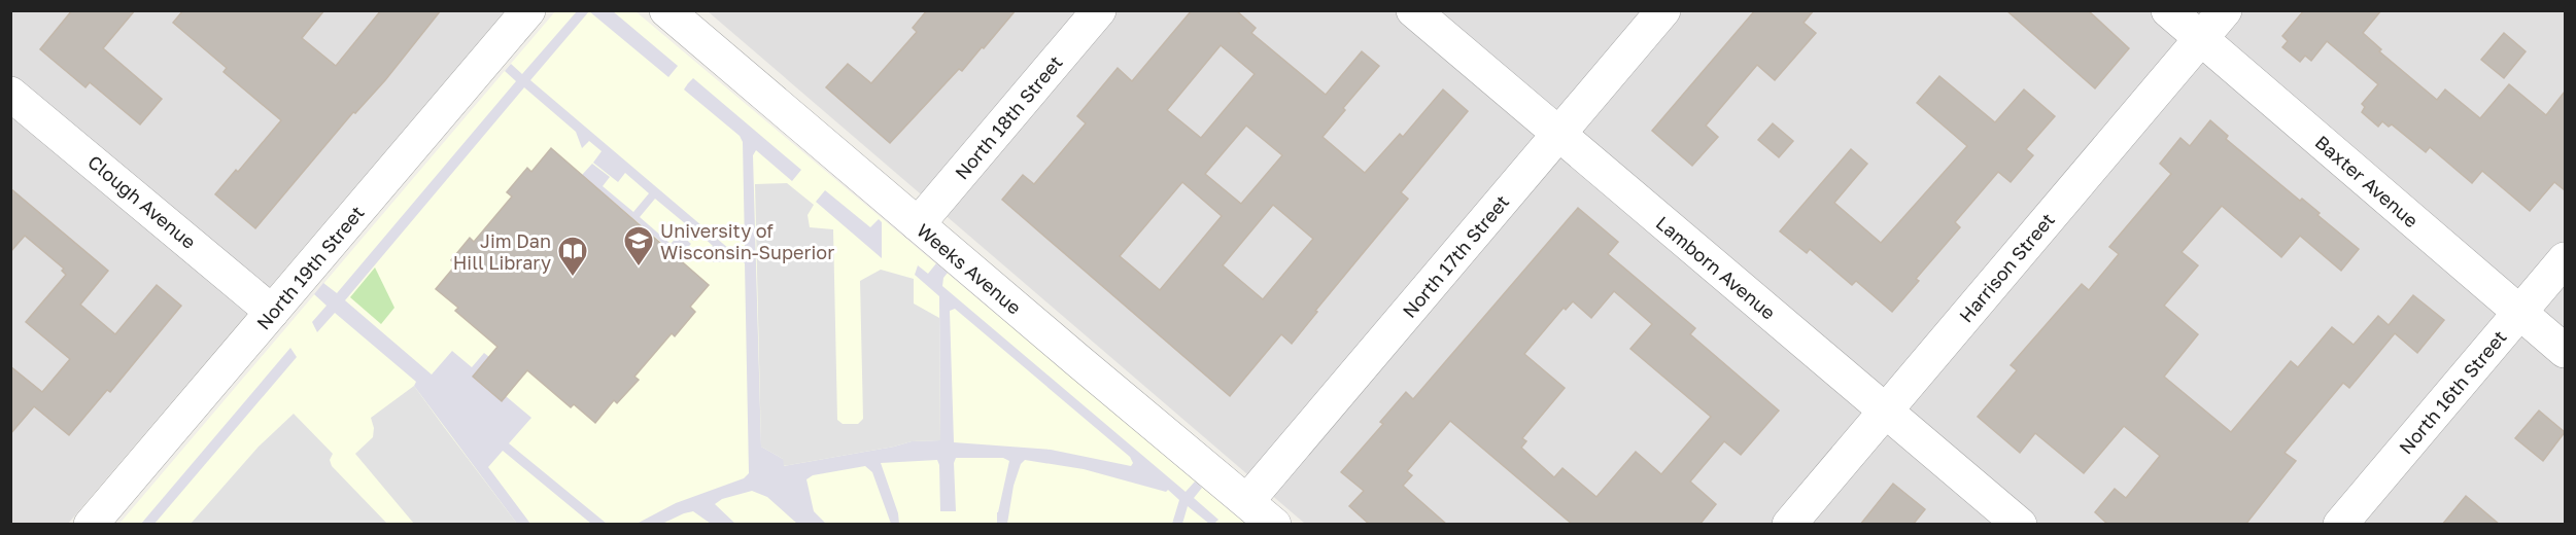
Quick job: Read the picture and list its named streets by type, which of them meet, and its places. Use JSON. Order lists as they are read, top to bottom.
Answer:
{
  "streets": {
    "street": [
      "North 18th Street",
      "Baxter Avenue",
      "Clough Avenue",
      "North 17th Street",
      "North 19th Street",
      "Lamborn Avenue",
      "Harrison Street",
      "Weeks Avenue",
      "North 16th Street"
    ]
  },
  "crossings": [
    ["North 18th Street", "Weeks Avenue"],
    ["Baxter Avenue", "Harrison Street"],
    ["Baxter Avenue", "North 16th Street"],
    ["Clough Avenue", "North 19th Street"],
    ["North 17th Street", "Lamborn Avenue"],
    ["North 17th Street", "Weeks Avenue"],
    ["Lamborn Avenue", "Harrison Street"]
  ],
  "places": {
    "school or university": ["University of Wisconsin-Superior"],
    "library": ["Jim Dan Hill Library"]
  }
}
